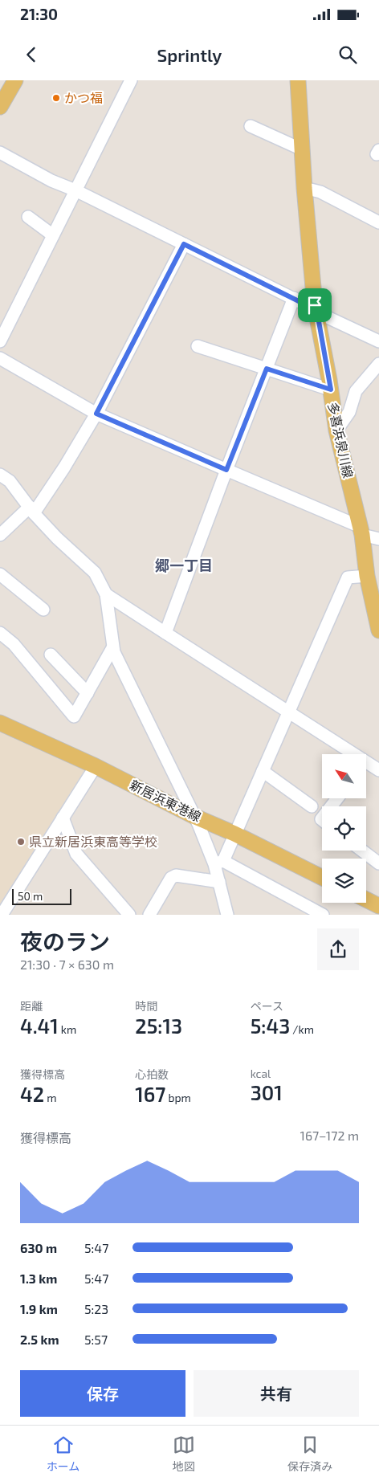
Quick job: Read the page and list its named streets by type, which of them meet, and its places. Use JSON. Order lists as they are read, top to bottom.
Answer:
{
  "streets": {
    "main road": ["多喜浜泉川線", "新居浜東港線"]
  },
  "districts": ["郷一丁目"],
  "places": ["かつ福", "県立新居浜東高等学校"],
  "scale_bar": "50 m",
  "north": "top left",
  "page": {
    "status": "21:30",
    "header": "Sprintly",
    "scale": "50 m",
    "heading": ["夜のラン", "21:30 · 7 × 630 m"],
    "stats": [
      ["距離", "4.41 km"],
      ["時間", "25:13"],
      ["ペース", "5:43 /km"],
      ["獲得標高", "42 m"],
      ["心拍数", "167 bpm"],
      ["kcal", "301"]
    ],
    "chart": ["獲得標高", "167–172 m"],
    "list": [
      {
        "name": "630 m",
        "note": "5:47"
      },
      {
        "name": "1.3 km",
        "note": "5:47"
      },
      {
        "name": "1.9 km",
        "note": "5:23"
      },
      {
        "name": "2.5 km",
        "note": "5:57"
      }
    ],
    "buttons": ["保存", "共有"],
    "tabs": ["ホーム", "地図", "保存済み"]
  }
}
